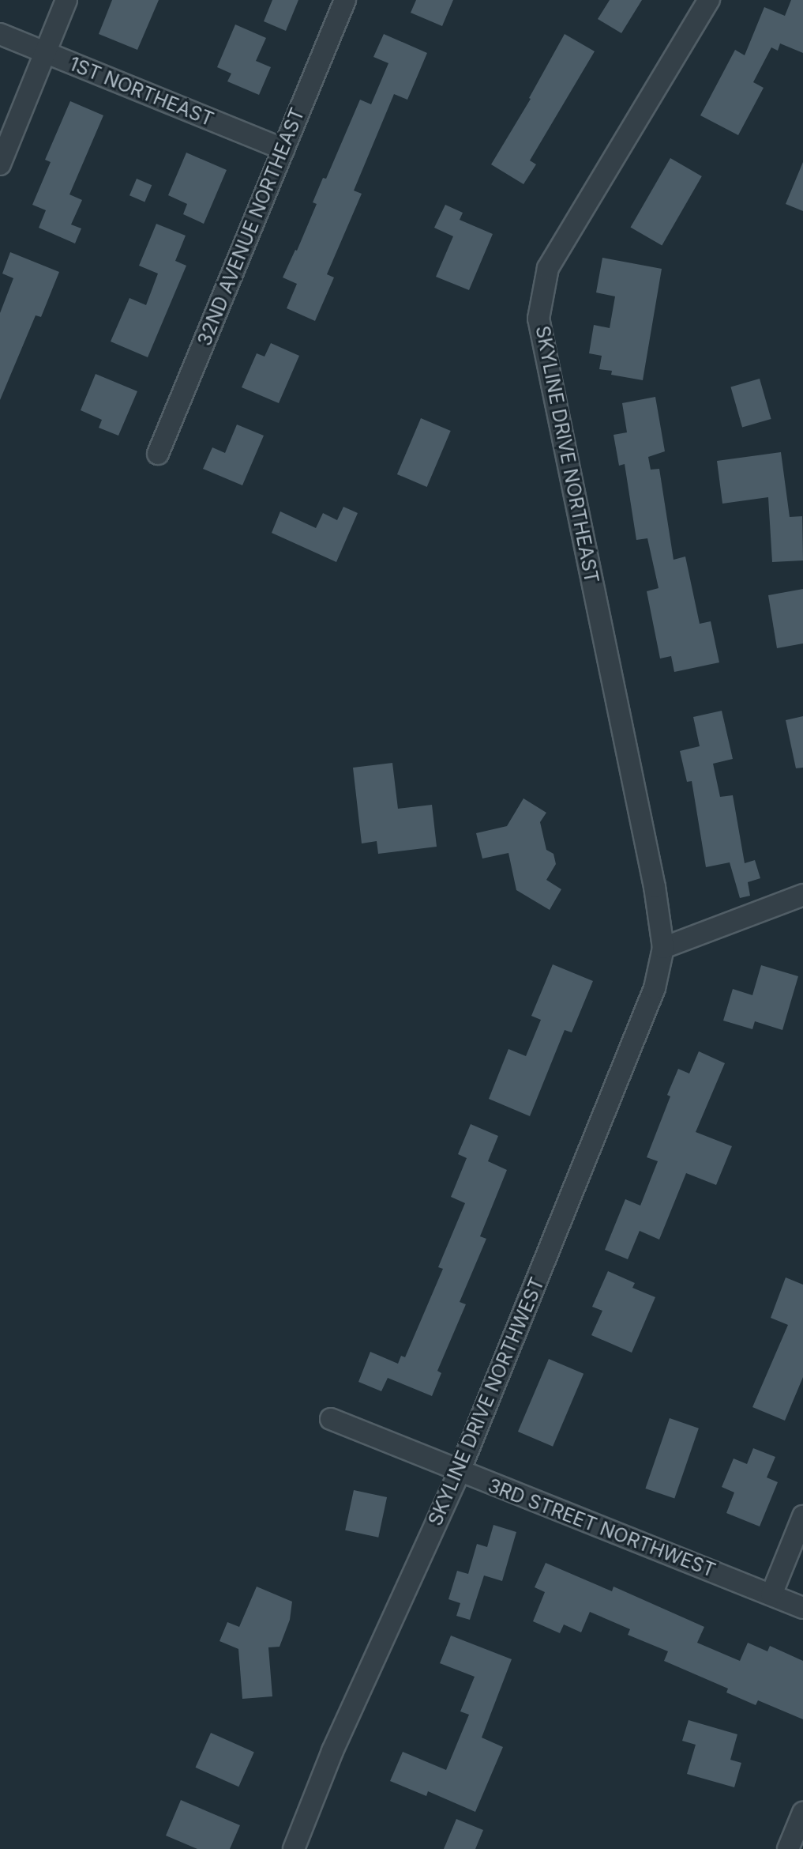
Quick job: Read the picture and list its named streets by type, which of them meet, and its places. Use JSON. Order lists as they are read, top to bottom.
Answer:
{
  "streets": {
    "street": [
      "1ST NORTHEAST",
      "32ND AVENUE NORTHEAST",
      "SKYLINE DRIVE NORTHEAST",
      "SKYLINE DRIVE NORTHWEST",
      "3RD STREET NORTHWEST"
    ]
  },
  "crossings": [
    ["1ST NORTHEAST", "32ND AVENUE NORTHEAST"],
    ["SKYLINE DRIVE NORTHEAST", "SKYLINE DRIVE NORTHWEST"],
    ["SKYLINE DRIVE NORTHWEST", "3RD STREET NORTHWEST"]
  ]
}
